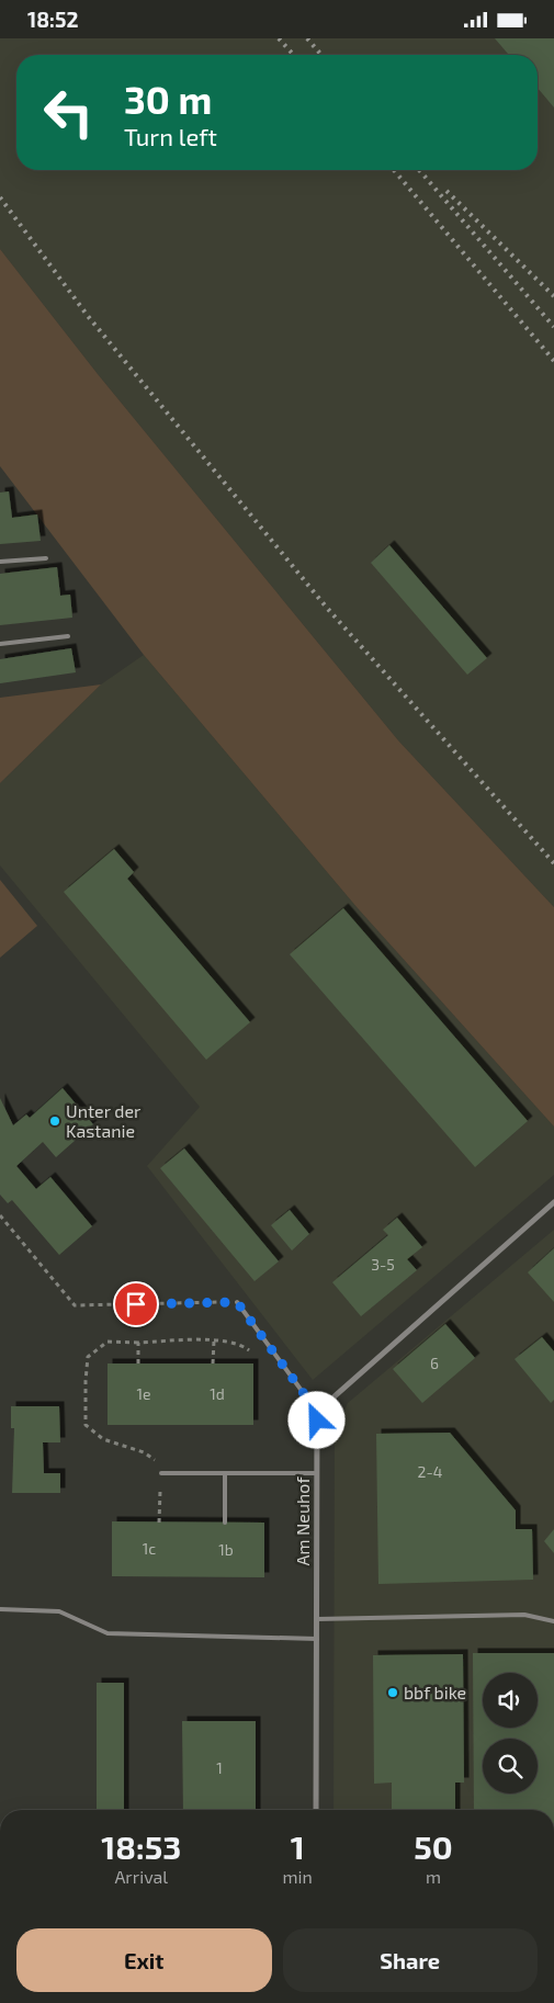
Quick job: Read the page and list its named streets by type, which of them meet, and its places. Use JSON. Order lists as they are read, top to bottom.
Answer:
{
  "streets": {
    "street": ["Am Neuhof"]
  },
  "places": ["Unter der Kastanie", "bbf bike"],
  "house_numbers": [
    "3-5",
    "6",
    "1e",
    "1d",
    "2-4",
    "1c",
    "1b",
    "1"
  ],
  "page": {
    "status": "18:52",
    "turn": ["30 m", "Turn left"],
    "eta": [
      "18:53",
      "Arrival",
      "1",
      "min",
      "50",
      "m"
    ],
    "buttons": ["Exit", "Share"]
  }
}
